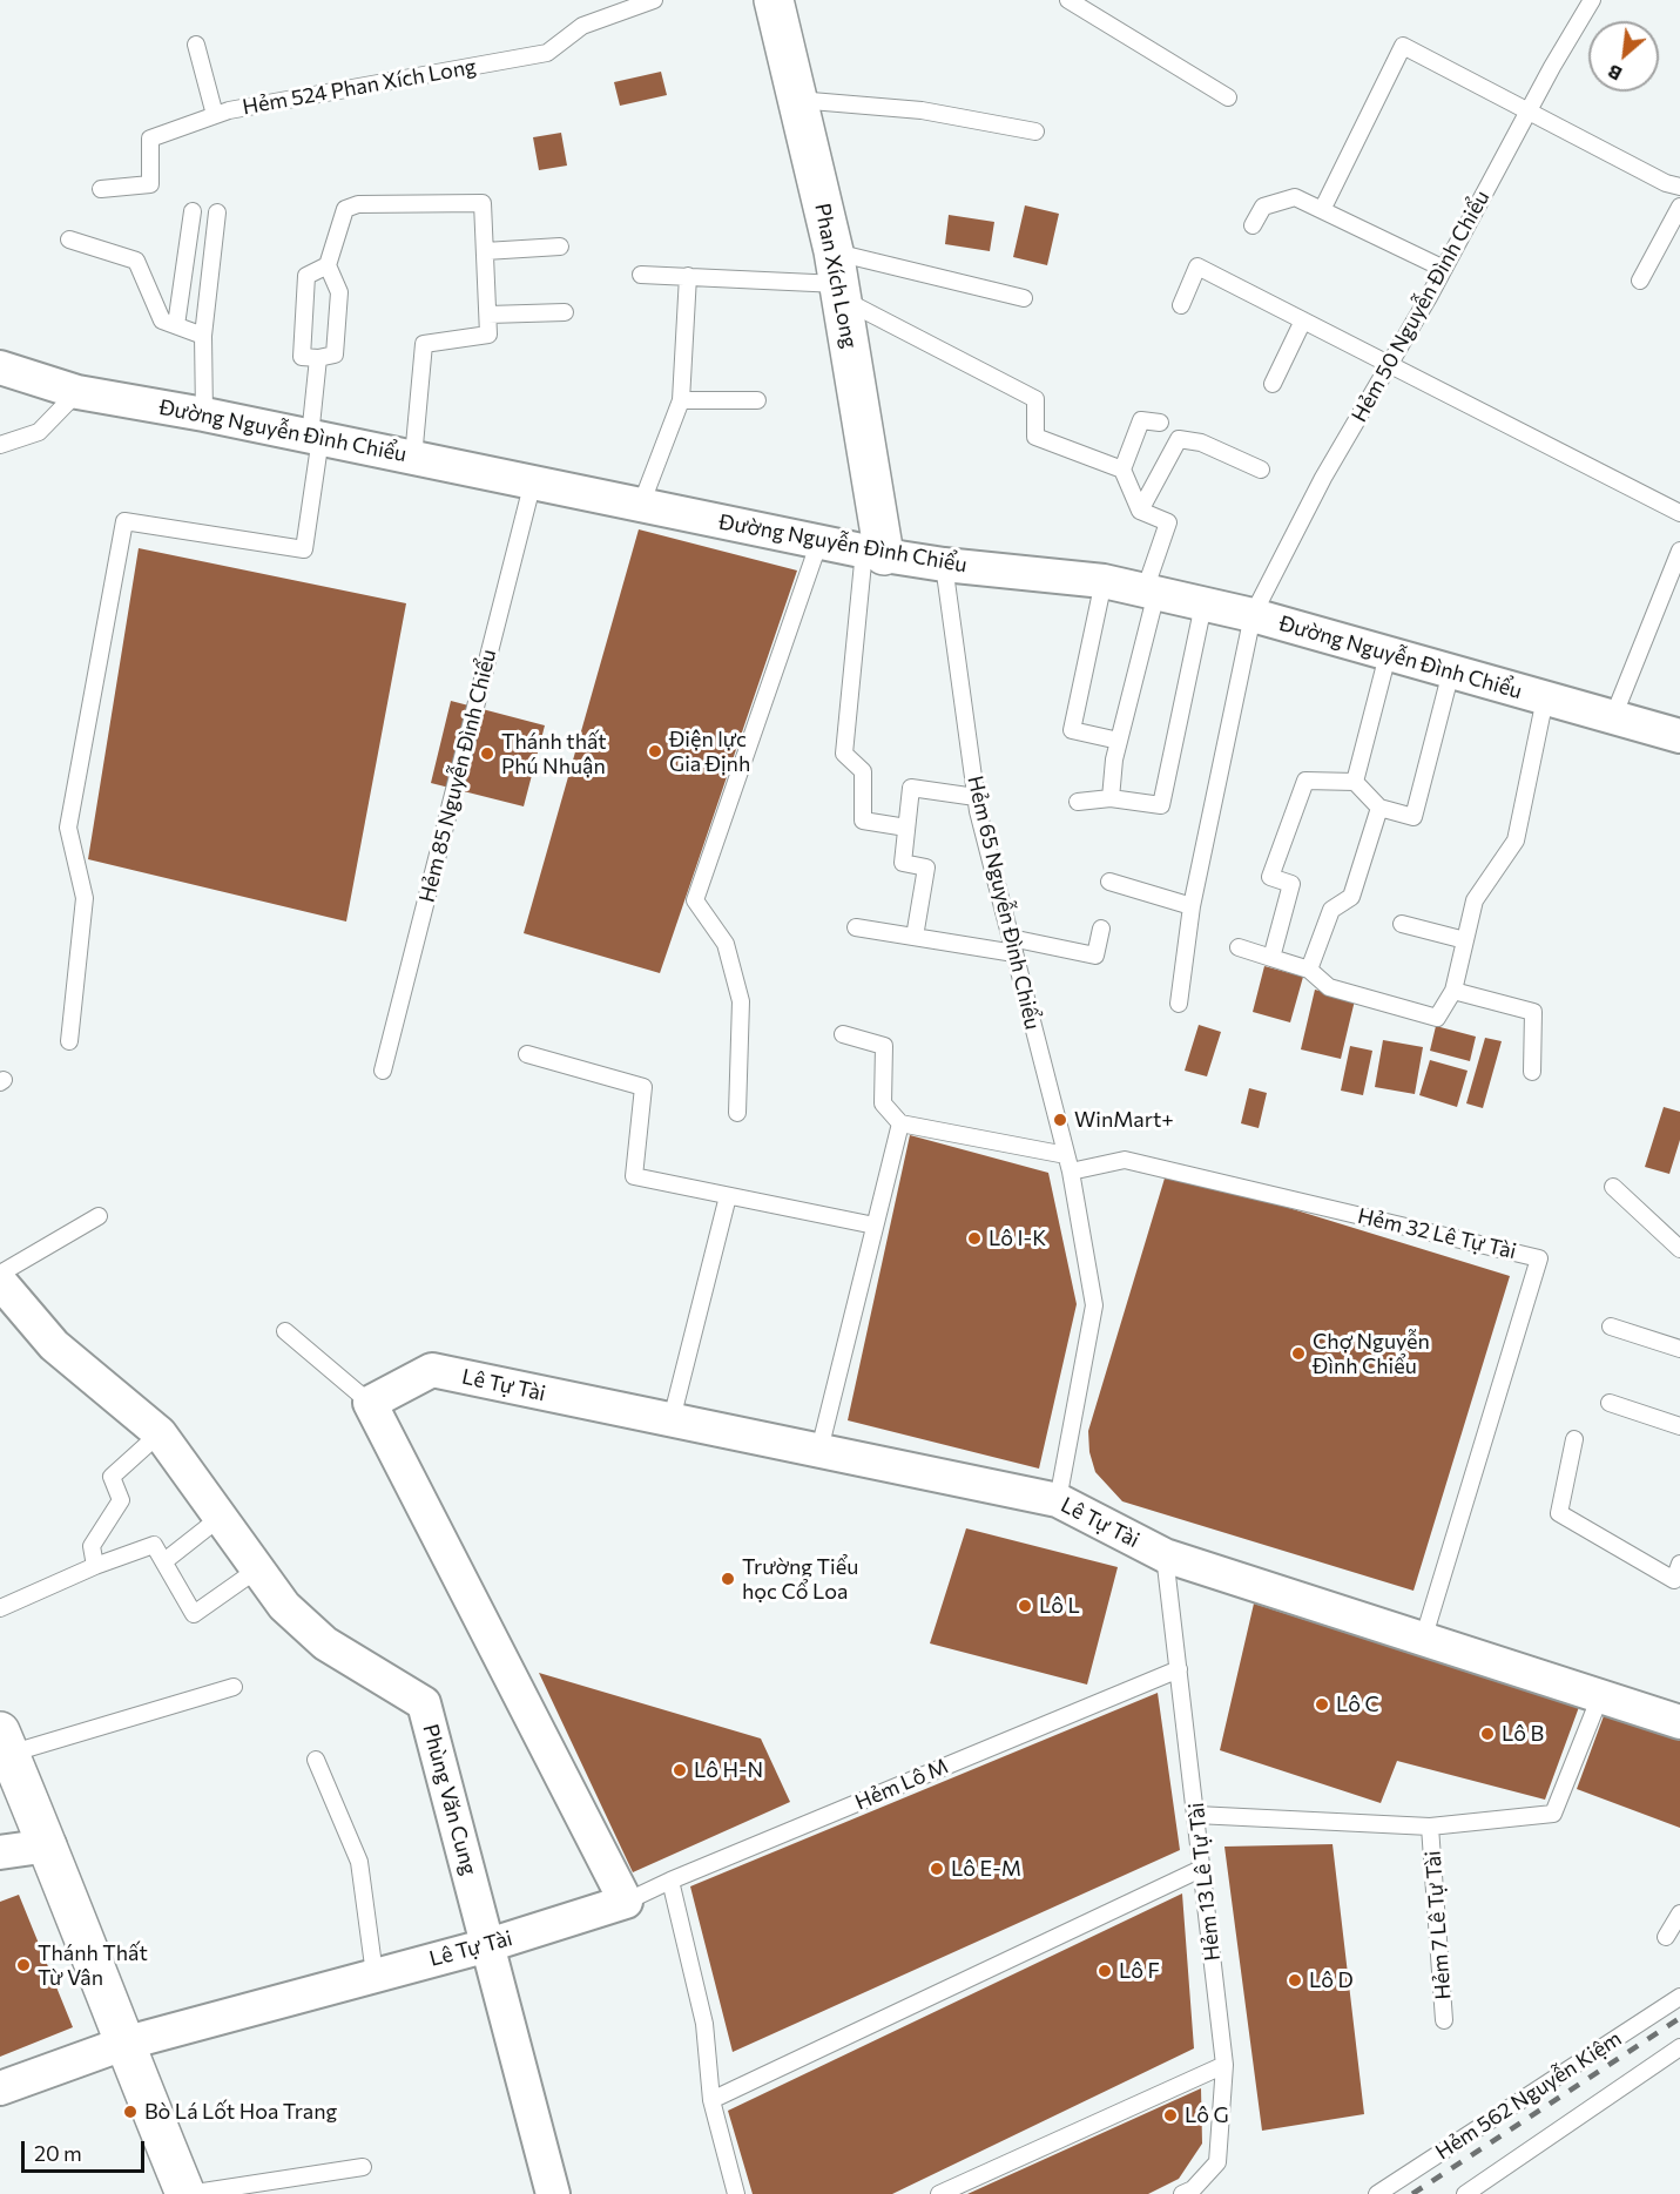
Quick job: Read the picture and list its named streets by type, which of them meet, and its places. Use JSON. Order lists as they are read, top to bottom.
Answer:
{
  "streets": {
    "street": [
      "Phan Xích Long",
      "Đường Nguyễn Đình Chiểu",
      "Lê Tự Tài",
      "Phùng Văn Cung"
    ],
    "lane": [
      "Hẻm 524 Phan Xích Long",
      "Hẻm 50 Nguyễn Đình Chiểu",
      "Hẻm 85 Nguyễn Đình Chiểu",
      "Hẻm 65 Nguyễn Đình Chiểu",
      "Hẻm 32 Lê Tự Tài",
      "Hẻm Lô M",
      "Hẻm 13 Lê Tự Tài",
      "Hẻm 7 Lê Tự Tài",
      "Hẻm 562 Nguyễn Kiệm"
    ]
  },
  "crossings": [
    ["Phan Xích Long", "Đường Nguyễn Đình Chiểu"],
    ["Hẻm 50 Nguyễn Đình Chiểu", "Đường Nguyễn Đình Chiểu"],
    ["Đường Nguyễn Đình Chiểu", "Hẻm 85 Nguyễn Đình Chiểu"],
    ["Đường Nguyễn Đình Chiểu", "Hẻm 65 Nguyễn Đình Chiểu"],
    ["Hẻm 65 Nguyễn Đình Chiểu", "Hẻm 32 Lê Tự Tài"],
    ["Hẻm 65 Nguyễn Đình Chiểu", "Lê Tự Tài"],
    ["Hẻm 32 Lê Tự Tài", "Lê Tự Tài"],
    ["Lê Tự Tài", "Hẻm Lô M"],
    ["Lê Tự Tài", "Phùng Văn Cung"],
    ["Lê Tự Tài", "Hẻm 13 Lê Tự Tài"],
    ["Lê Tự Tài", "Hẻm 7 Lê Tự Tài"],
    ["Hẻm Lô M", "Hẻm 13 Lê Tự Tài"]
  ],
  "places": [
    "Điện lực Gia Định",
    "Thánh thất Phú Nhuận",
    "WinMart+",
    "Lô I-K",
    "Chợ Nguyễn Đình Chiểu",
    "Trường Tiểu học Cổ Loa",
    "Lô L",
    "Lô C",
    "Lô B",
    "Lô H-N",
    "Lô E-M",
    "Thánh Thất Từ Vân",
    "Lô F",
    "Lô D",
    "Bò Lá Lốt Hoa Trang",
    "Lô G"
  ],
  "scale_bar": "20 m",
  "north": "bottom left"
}
